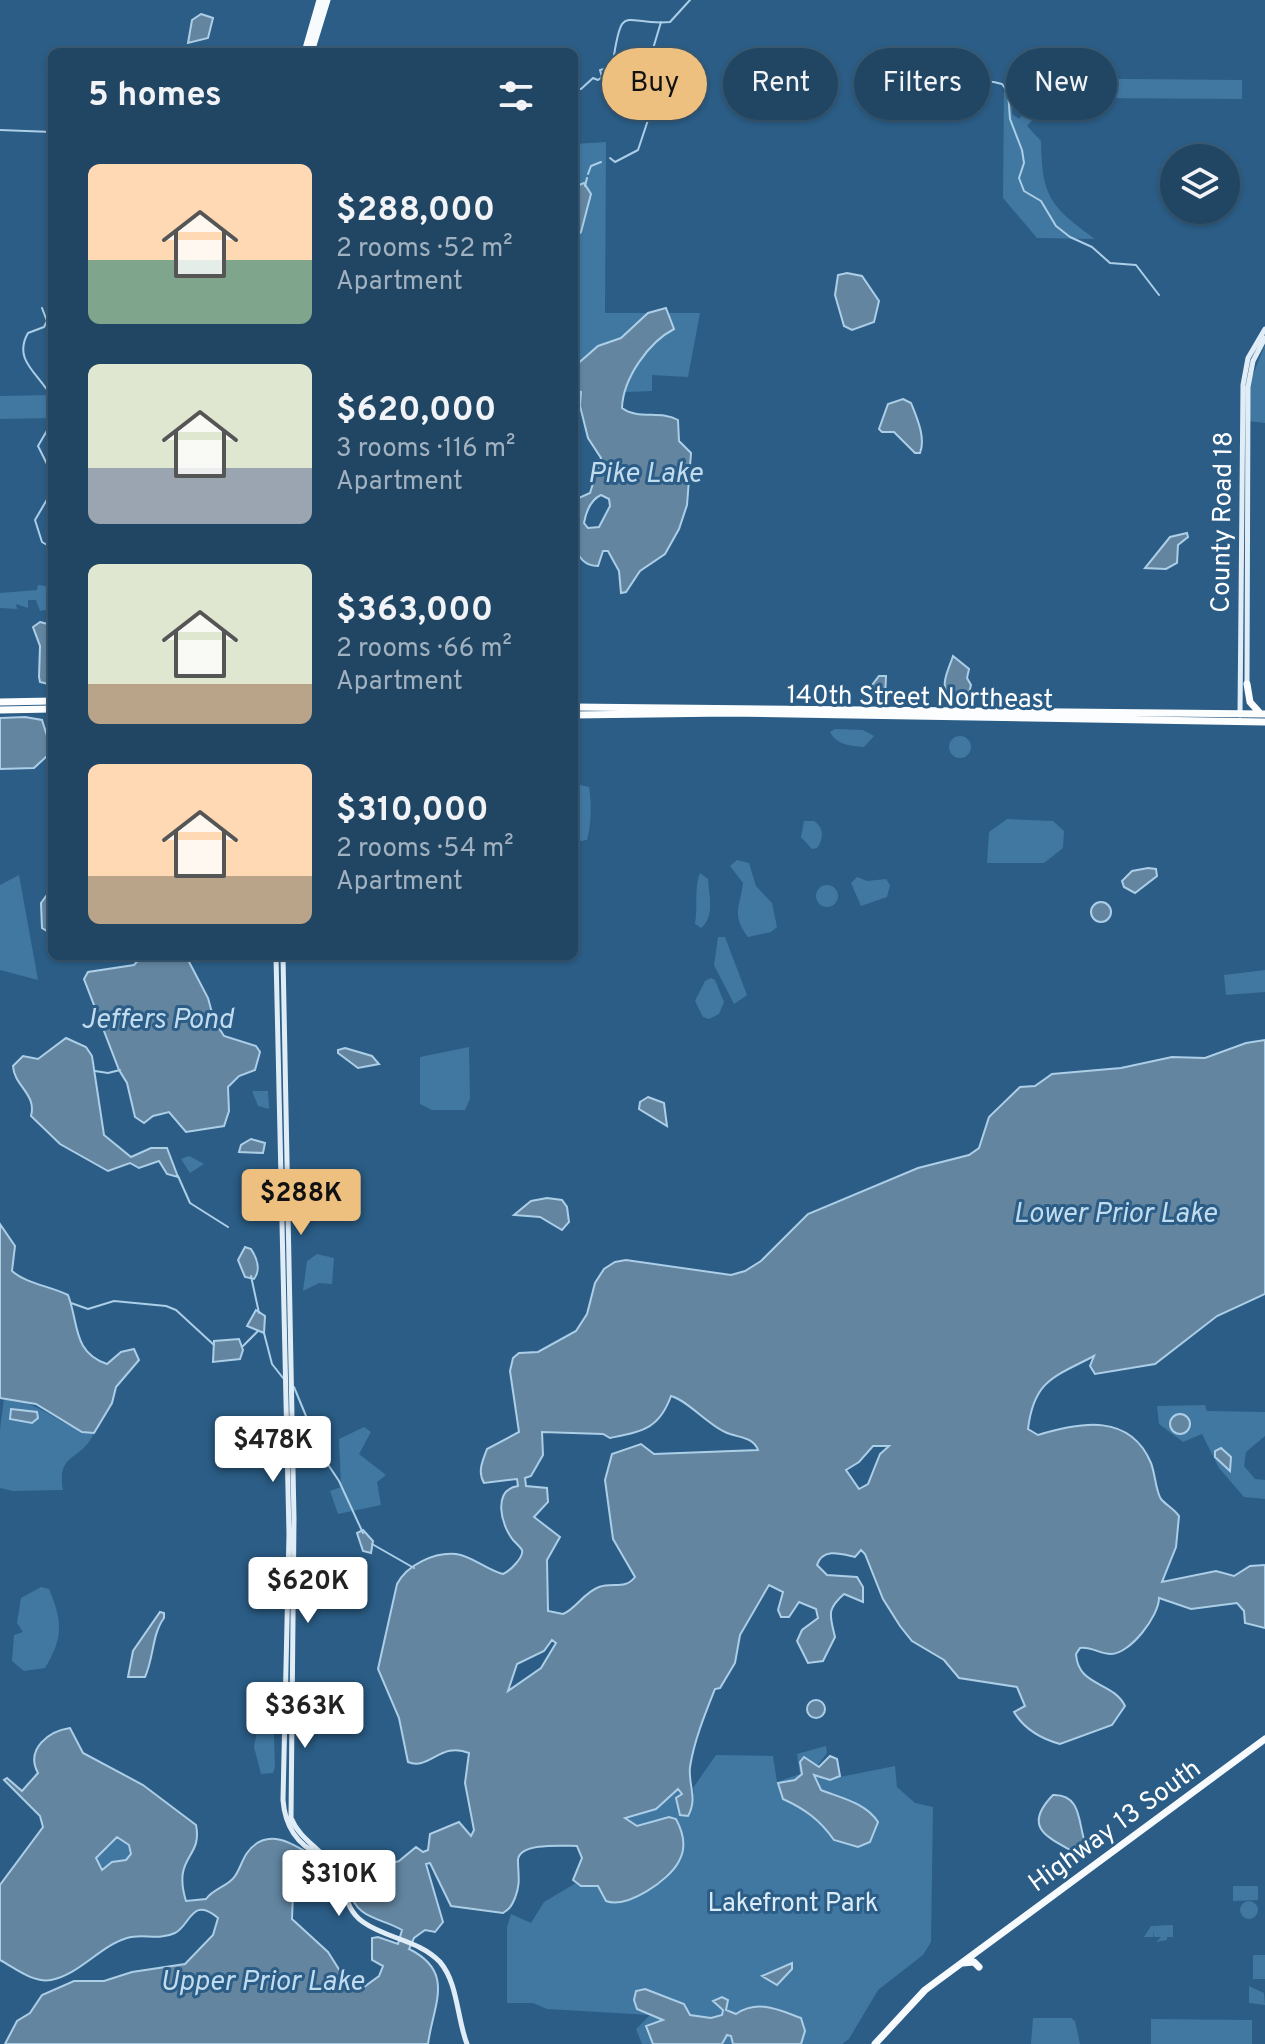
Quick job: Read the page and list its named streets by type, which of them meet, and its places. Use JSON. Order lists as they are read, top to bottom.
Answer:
{
  "streets": {
    "highway": ["140th Street Northeast"],
    "main road": ["County Road 18", "Highway 13 South"]
  },
  "crossings": [
    ["County Road 18", "140th Street Northeast"]
  ],
  "water": [
    "Pike Lake",
    "Jeffers Pond",
    "Lower Prior Lake",
    "Upper Prior Lake"
  ],
  "parks": ["Lakefront Park"],
  "page": {
    "chip": [
      "Buy",
      "Rent",
      "Filters",
      "New"
    ],
    "heading": "5 homes",
    "list": [
      {
        "name": "$288,000",
        "note": "2 rooms · 52 m² · Apartment"
      },
      {
        "name": "$620,000",
        "note": "3 rooms · 116 m² · Apartment"
      },
      {
        "name": "$363,000",
        "note": "2 rooms · 66 m² · Apartment"
      },
      {
        "name": "$310,000",
        "note": "2 rooms · 54 m² · Apartment"
      }
    ],
    "price": [
      "$288K",
      "$478K",
      "$620K",
      "$363K",
      "$310K"
    ]
  }
}
